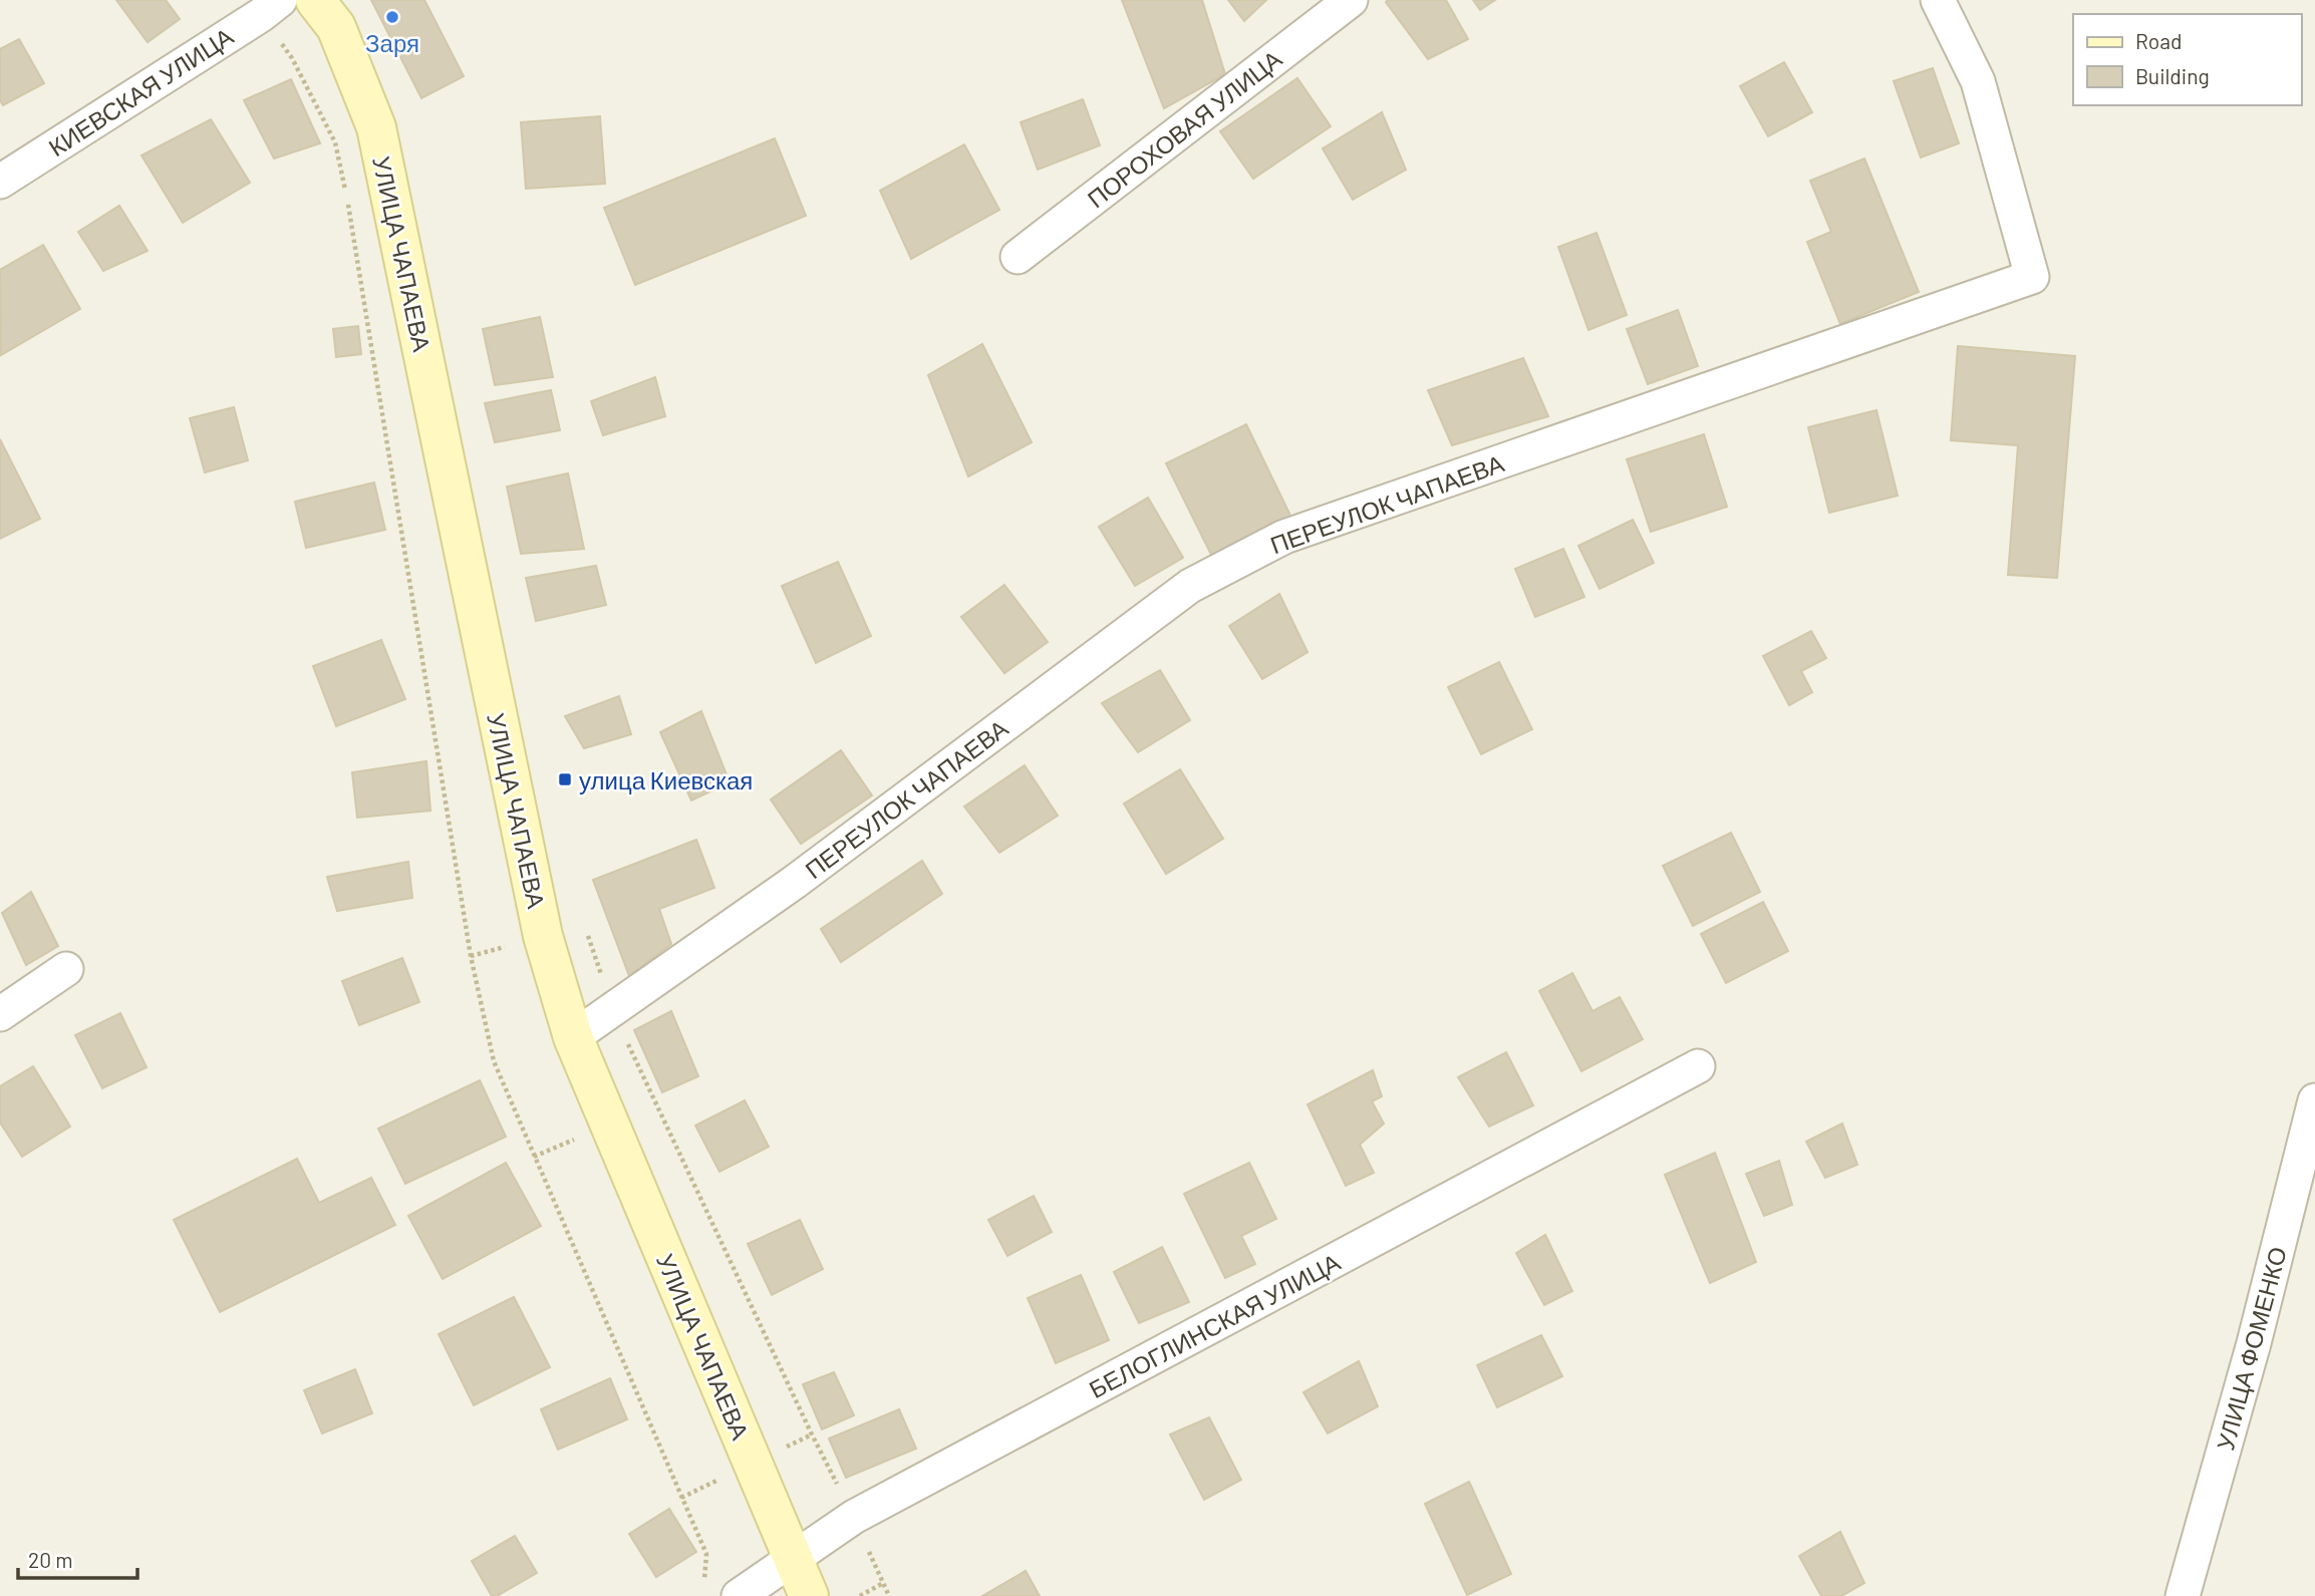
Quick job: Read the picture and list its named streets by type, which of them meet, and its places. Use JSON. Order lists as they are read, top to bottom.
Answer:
{
  "streets": {
    "main road": ["УЛИЦА ЧАПАЕВА"],
    "street": [
      "КИЕВСКАЯ УЛИЦА",
      "ПОРОХОВАЯ УЛИЦА",
      "ПЕРЕУЛОК ЧАПАЕВА",
      "БЕЛОГЛИНСКАЯ УЛИЦА",
      "УЛИЦА ФОМЕНКО"
    ]
  },
  "crossings": [
    ["УЛИЦА ЧАПАЕВА", "ПЕРЕУЛОК ЧАПАЕВА"],
    ["УЛИЦА ЧАПАЕВА", "БЕЛОГЛИНСКАЯ УЛИЦА"]
  ],
  "places": {
    "other": ["Заря"],
    "transit": ["улица Киевская"]
  },
  "legend": ["Road", "Building"],
  "scale_bar": "20 m"
}
